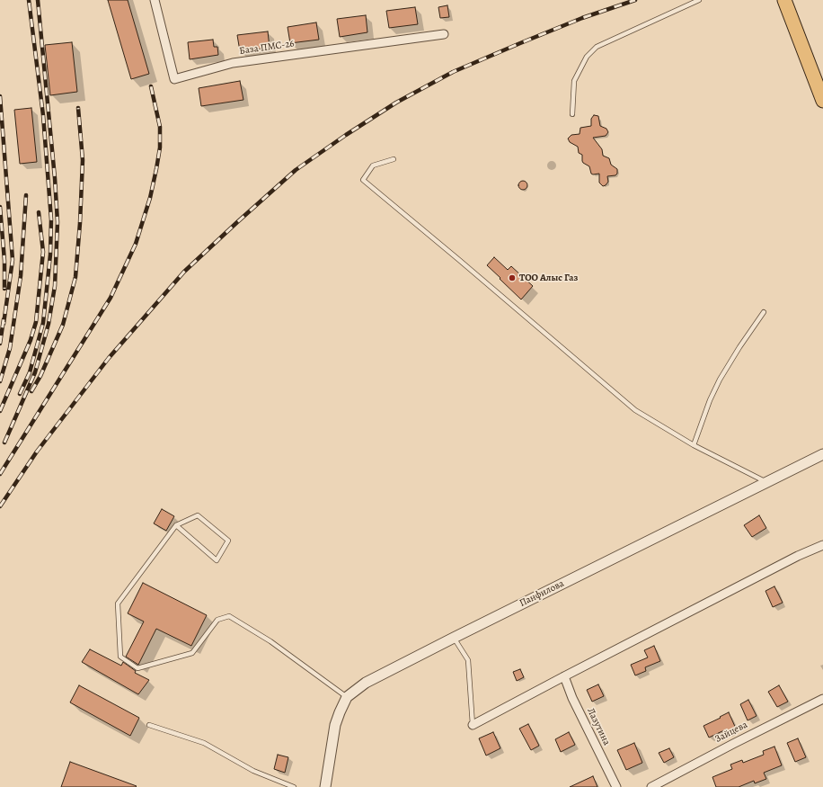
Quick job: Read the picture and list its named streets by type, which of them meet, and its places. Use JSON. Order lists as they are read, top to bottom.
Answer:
{
  "streets": {
    "street": [
      "База ПМС-26",
      "Панфилова",
      "Лазутина",
      "Зайцева"
    ]
  },
  "places": ["ТОО Алыс Газ"]
}
